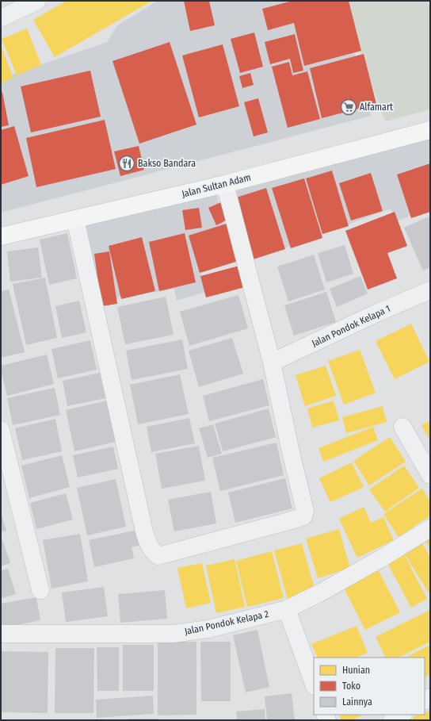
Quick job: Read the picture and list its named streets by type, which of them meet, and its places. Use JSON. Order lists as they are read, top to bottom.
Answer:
{
  "streets": {
    "main road": ["Jalan Sultan Adam"],
    "street": ["Jalan Pondok Kelapa 1", "Jalan Pondok Kelapa 2"]
  },
  "places": {
    "supermarket": ["Alfamart"],
    "restaurant": ["Bakso Bandara"]
  },
  "legend": ["Hunian", "Toko", "Lainnya"]
}
